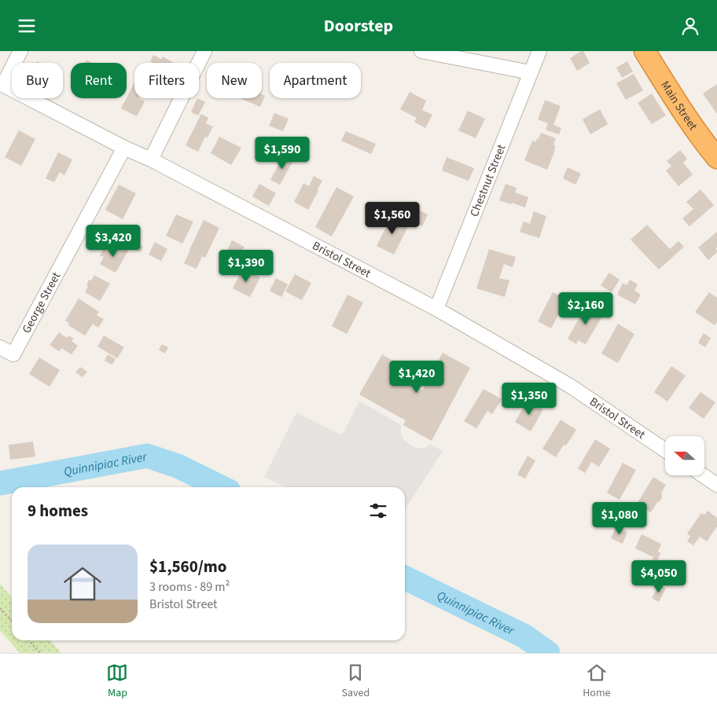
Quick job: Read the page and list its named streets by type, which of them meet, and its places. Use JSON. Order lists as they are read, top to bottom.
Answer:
{
  "streets": {
    "highway": ["Main Street"],
    "street": ["Chestnut Street", "Bristol Street", "George Street"]
  },
  "crossings": [
    ["Chestnut Street", "Bristol Street"],
    ["Bristol Street", "George Street"]
  ],
  "water": ["Quinnipiac River"],
  "north": "left",
  "page": {
    "header": "Doorstep",
    "chip": [
      "Buy",
      "Rent",
      "Filters",
      "New",
      "Apartment"
    ],
    "price": [
      "$1,590",
      "$1,560",
      "$3,420",
      "$1,390",
      "$2,160",
      "$1,420",
      "$1,350",
      "$1,080",
      "$4,050"
    ],
    "heading": "9 homes",
    "list": [
      {
        "name": "$1,560/mo",
        "note": "3 rooms · 89 m² · Bristol Street"
      }
    ],
    "tabs": ["Map", "Saved", "Home"]
  }
}
